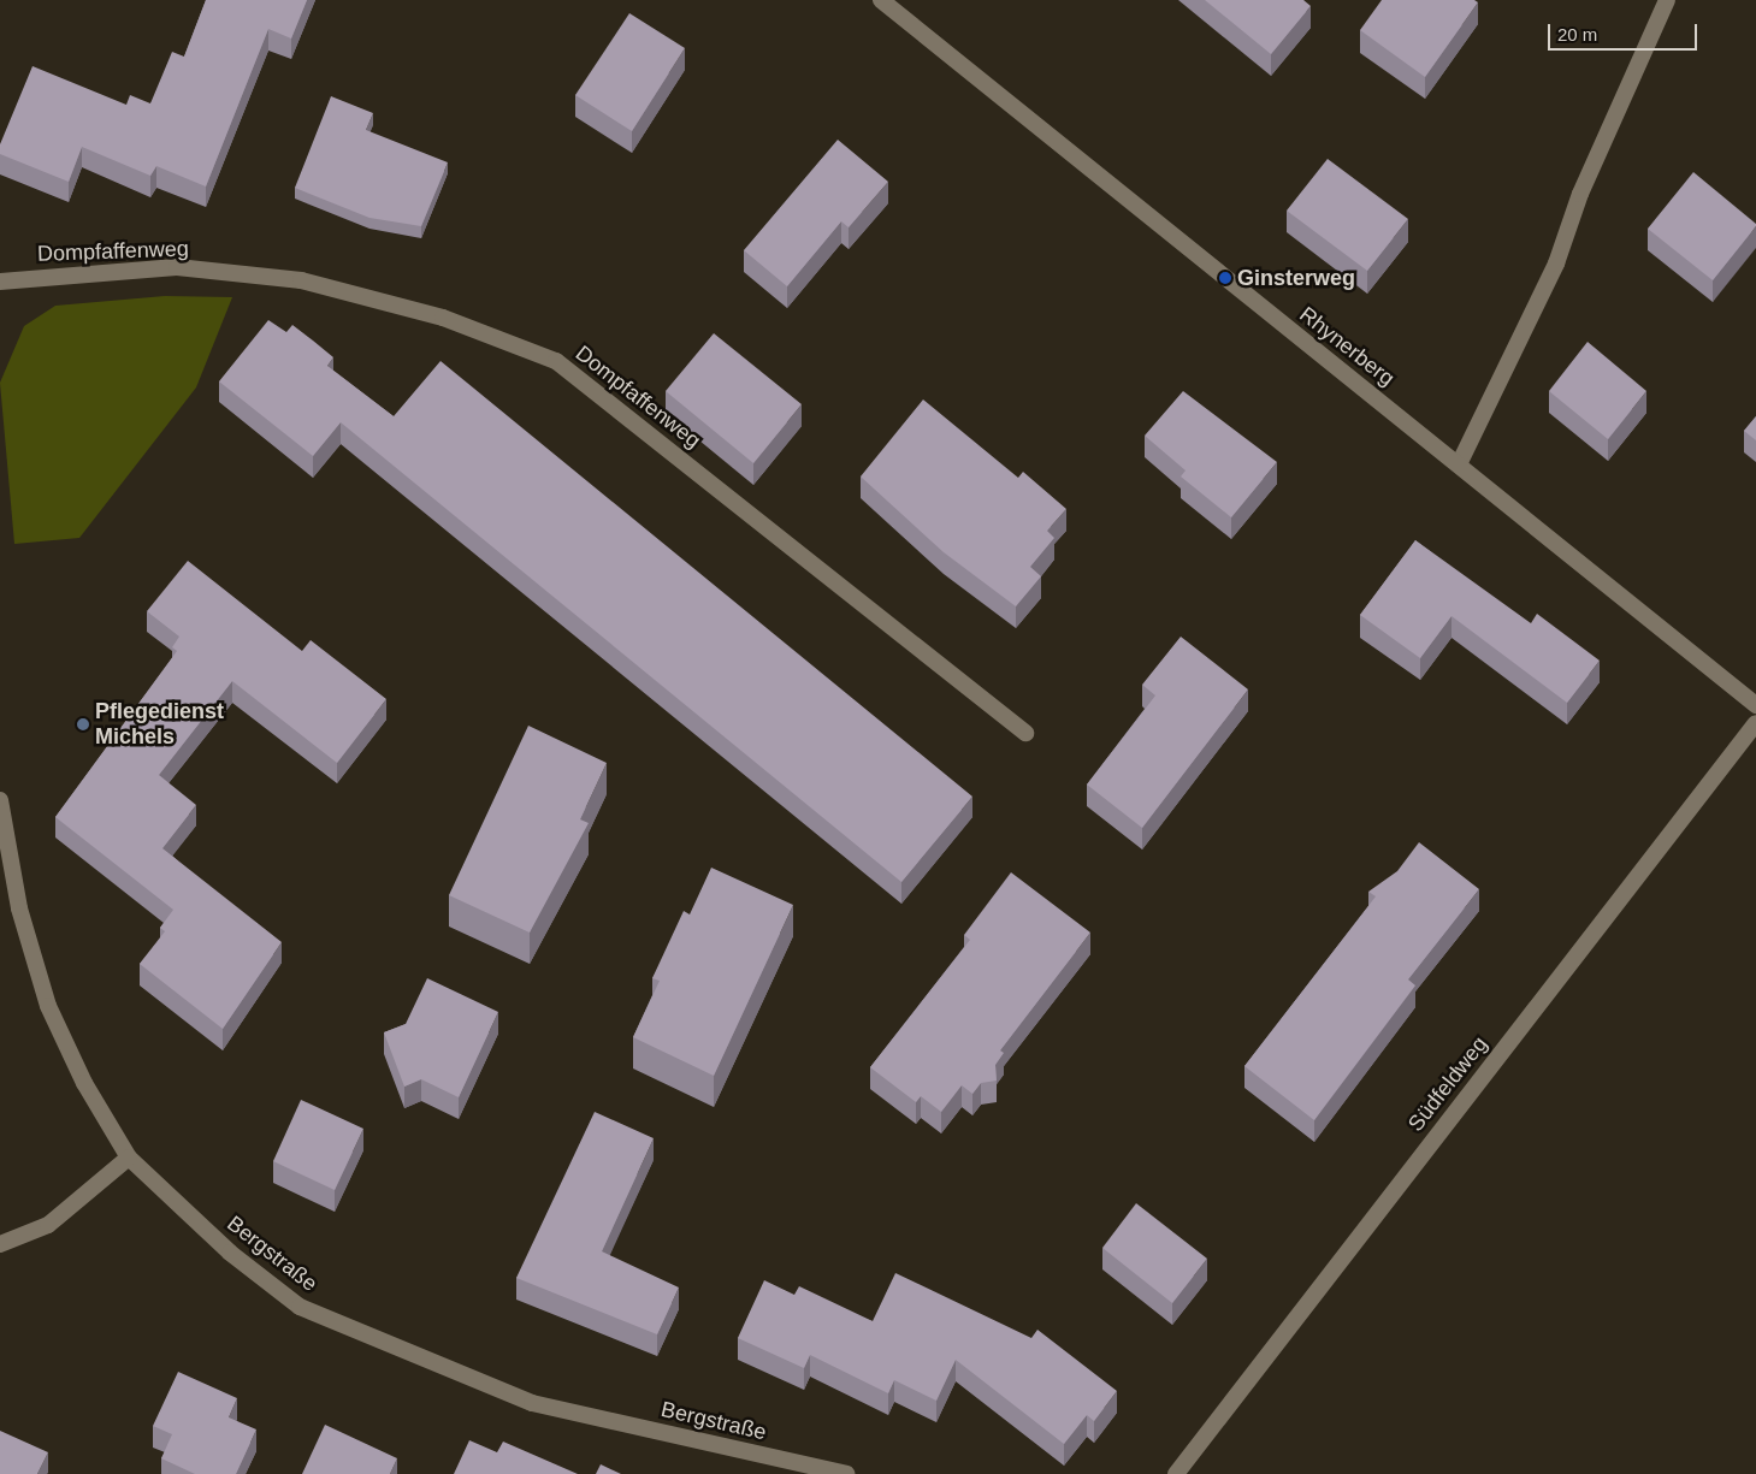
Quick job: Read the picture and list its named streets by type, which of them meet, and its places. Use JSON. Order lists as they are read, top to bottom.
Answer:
{
  "streets": {
    "street": [
      "Dompfaffenweg",
      "Rhynerberg",
      "Südfeldweg",
      "Bergstraße"
    ]
  },
  "places": ["Ginsterweg", "Pflegedienst Michels"],
  "scale_bar": "20 m"
}
